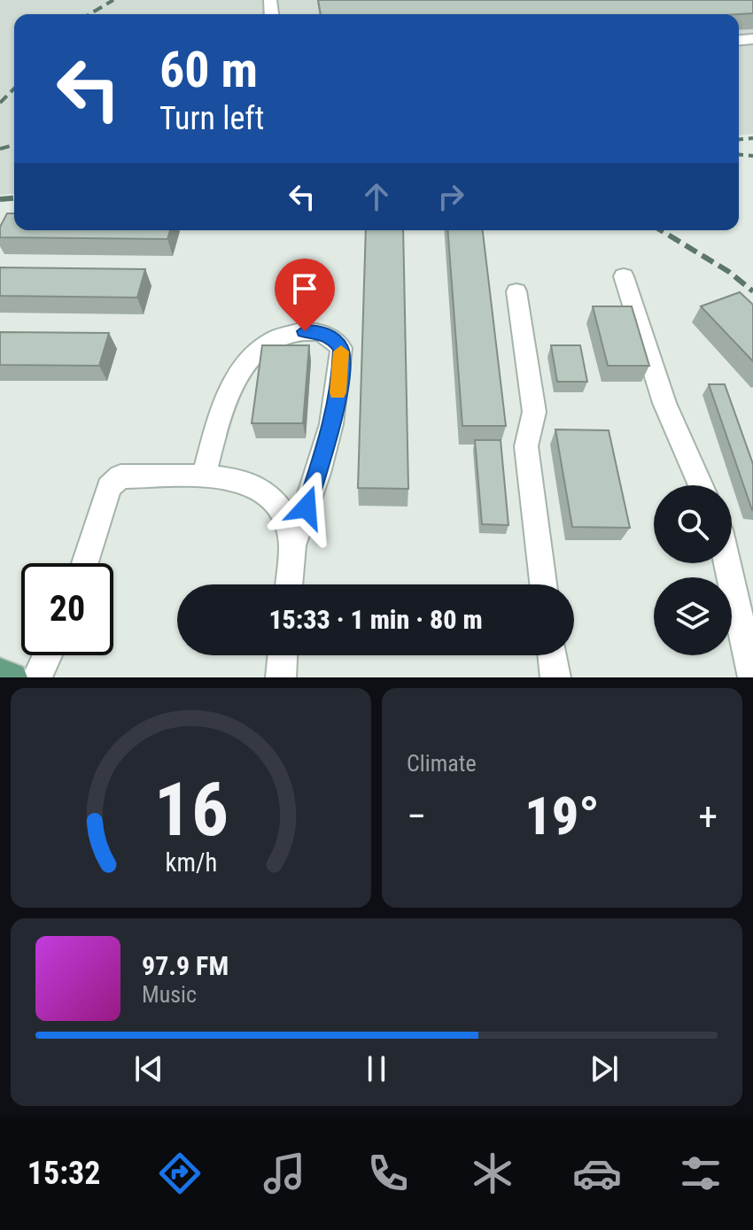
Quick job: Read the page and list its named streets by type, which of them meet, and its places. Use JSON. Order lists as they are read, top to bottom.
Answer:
{
  "page": {
    "turn": ["60 m", "Turn left"],
    "limit": "20",
    "trip": "15:33 · 1 min · 80 m",
    "tile": "Climate",
    "heat": ["−", "19°", "+"],
    "song": ["97.9 FM", "Music"],
    "tabs": "15:32",
    "gauge": ["16", "km/h"]
  }
}
